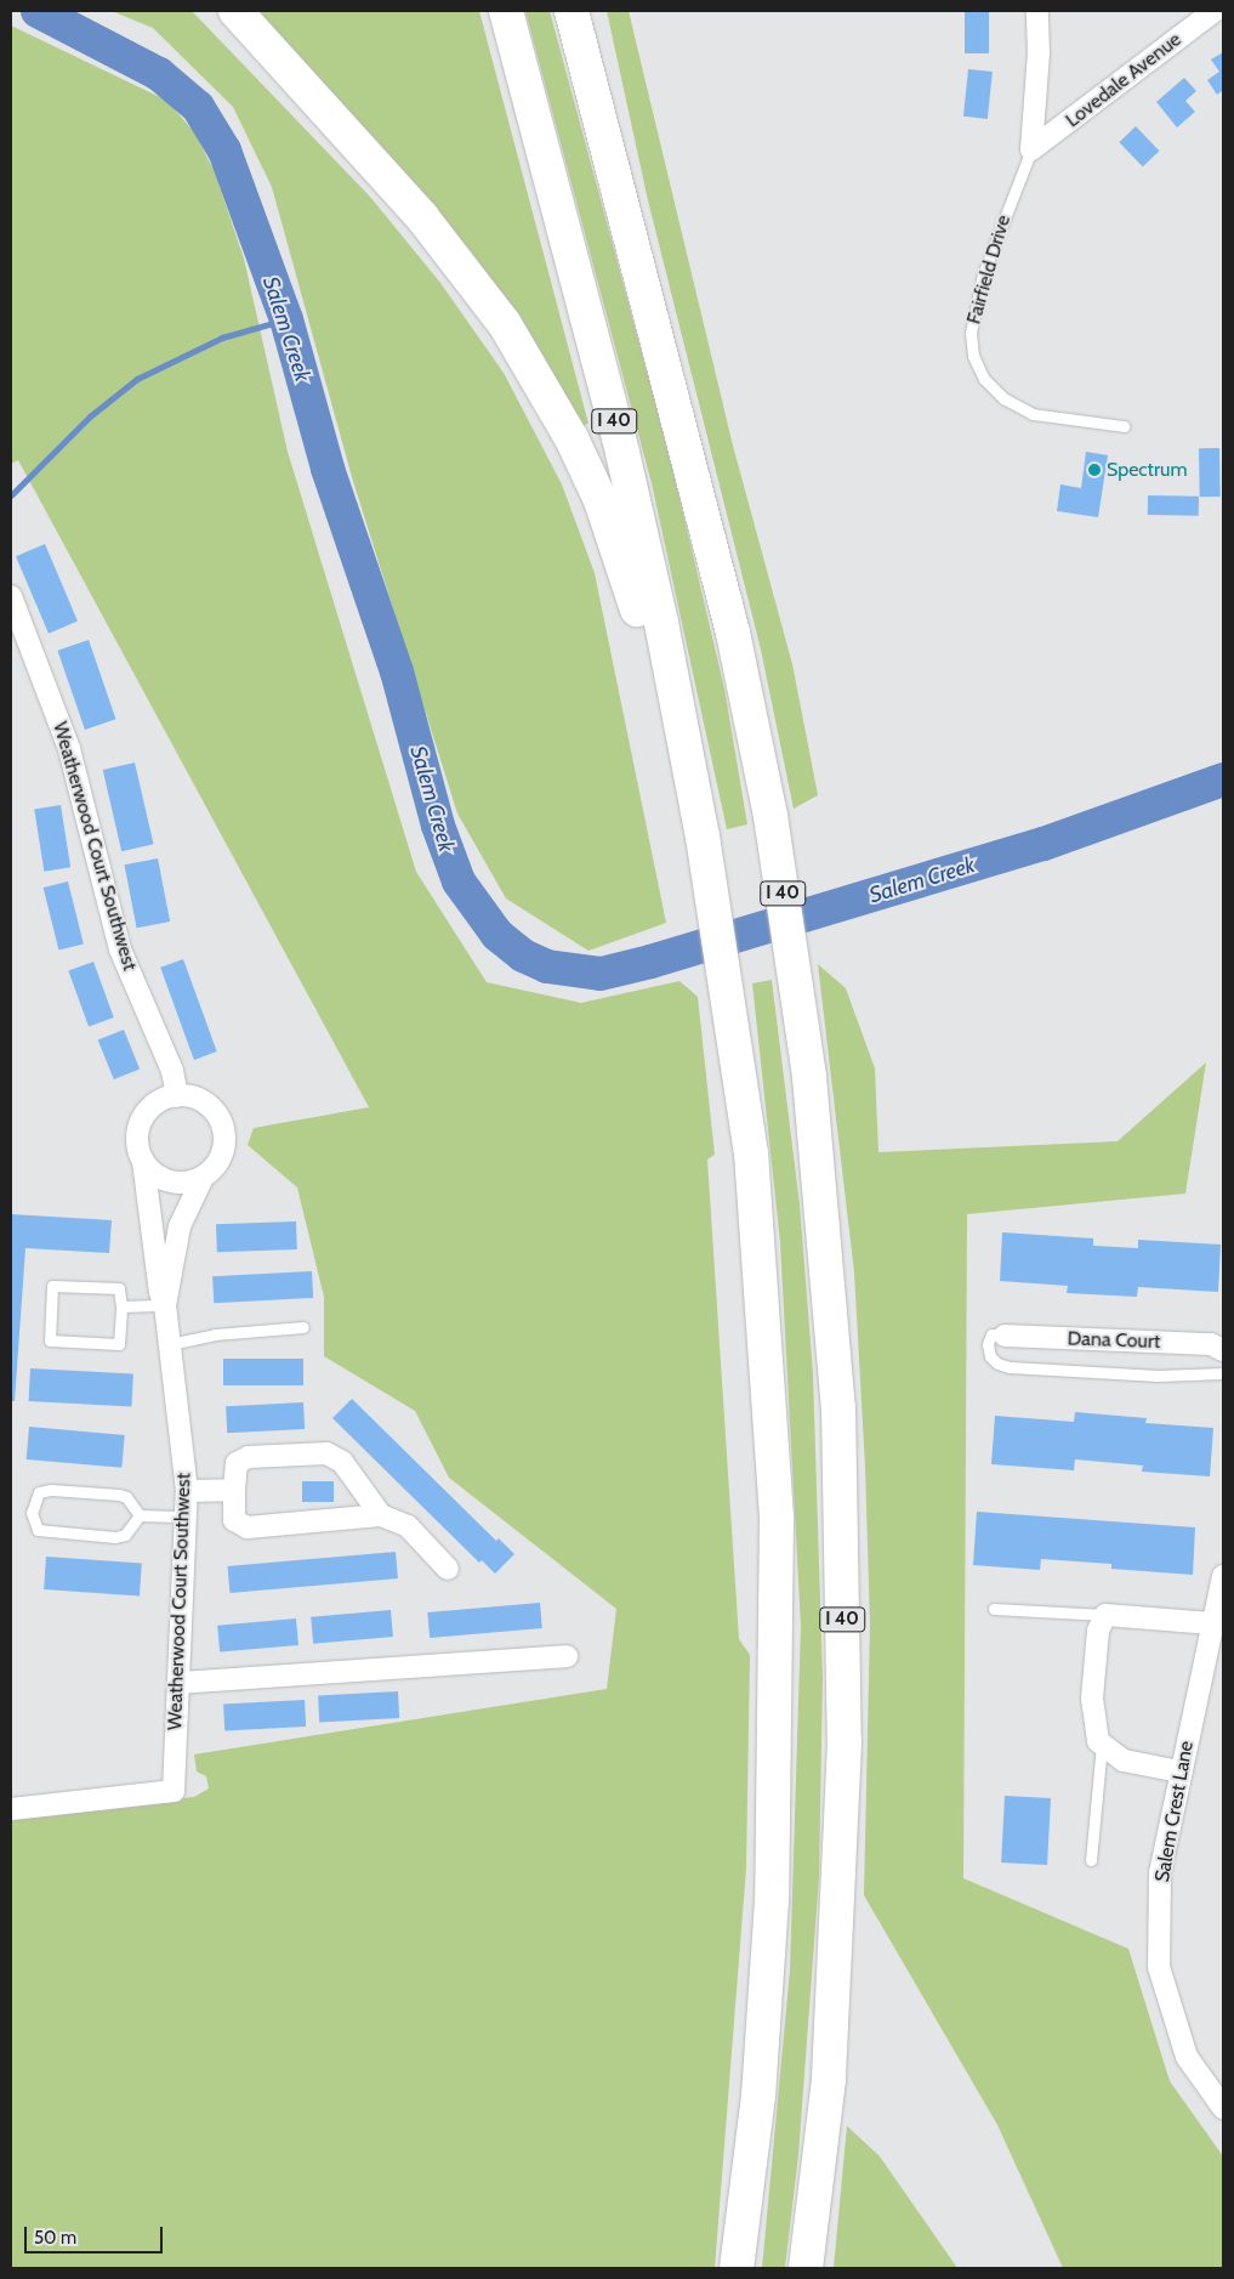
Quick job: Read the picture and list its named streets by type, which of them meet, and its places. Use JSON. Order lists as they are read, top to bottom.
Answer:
{
  "streets": {
    "highway": ["I 40"],
    "street": [
      "Lovedale Avenue",
      "Fairfield Drive",
      "Weatherwood Court Southwest",
      "Dana Court",
      "Salem Crest Lane"
    ]
  },
  "crossings": [
    ["Lovedale Avenue", "Fairfield Drive"]
  ],
  "water": ["Salem Creek"],
  "places": ["Spectrum"],
  "scale_bar": "50 m"
}
